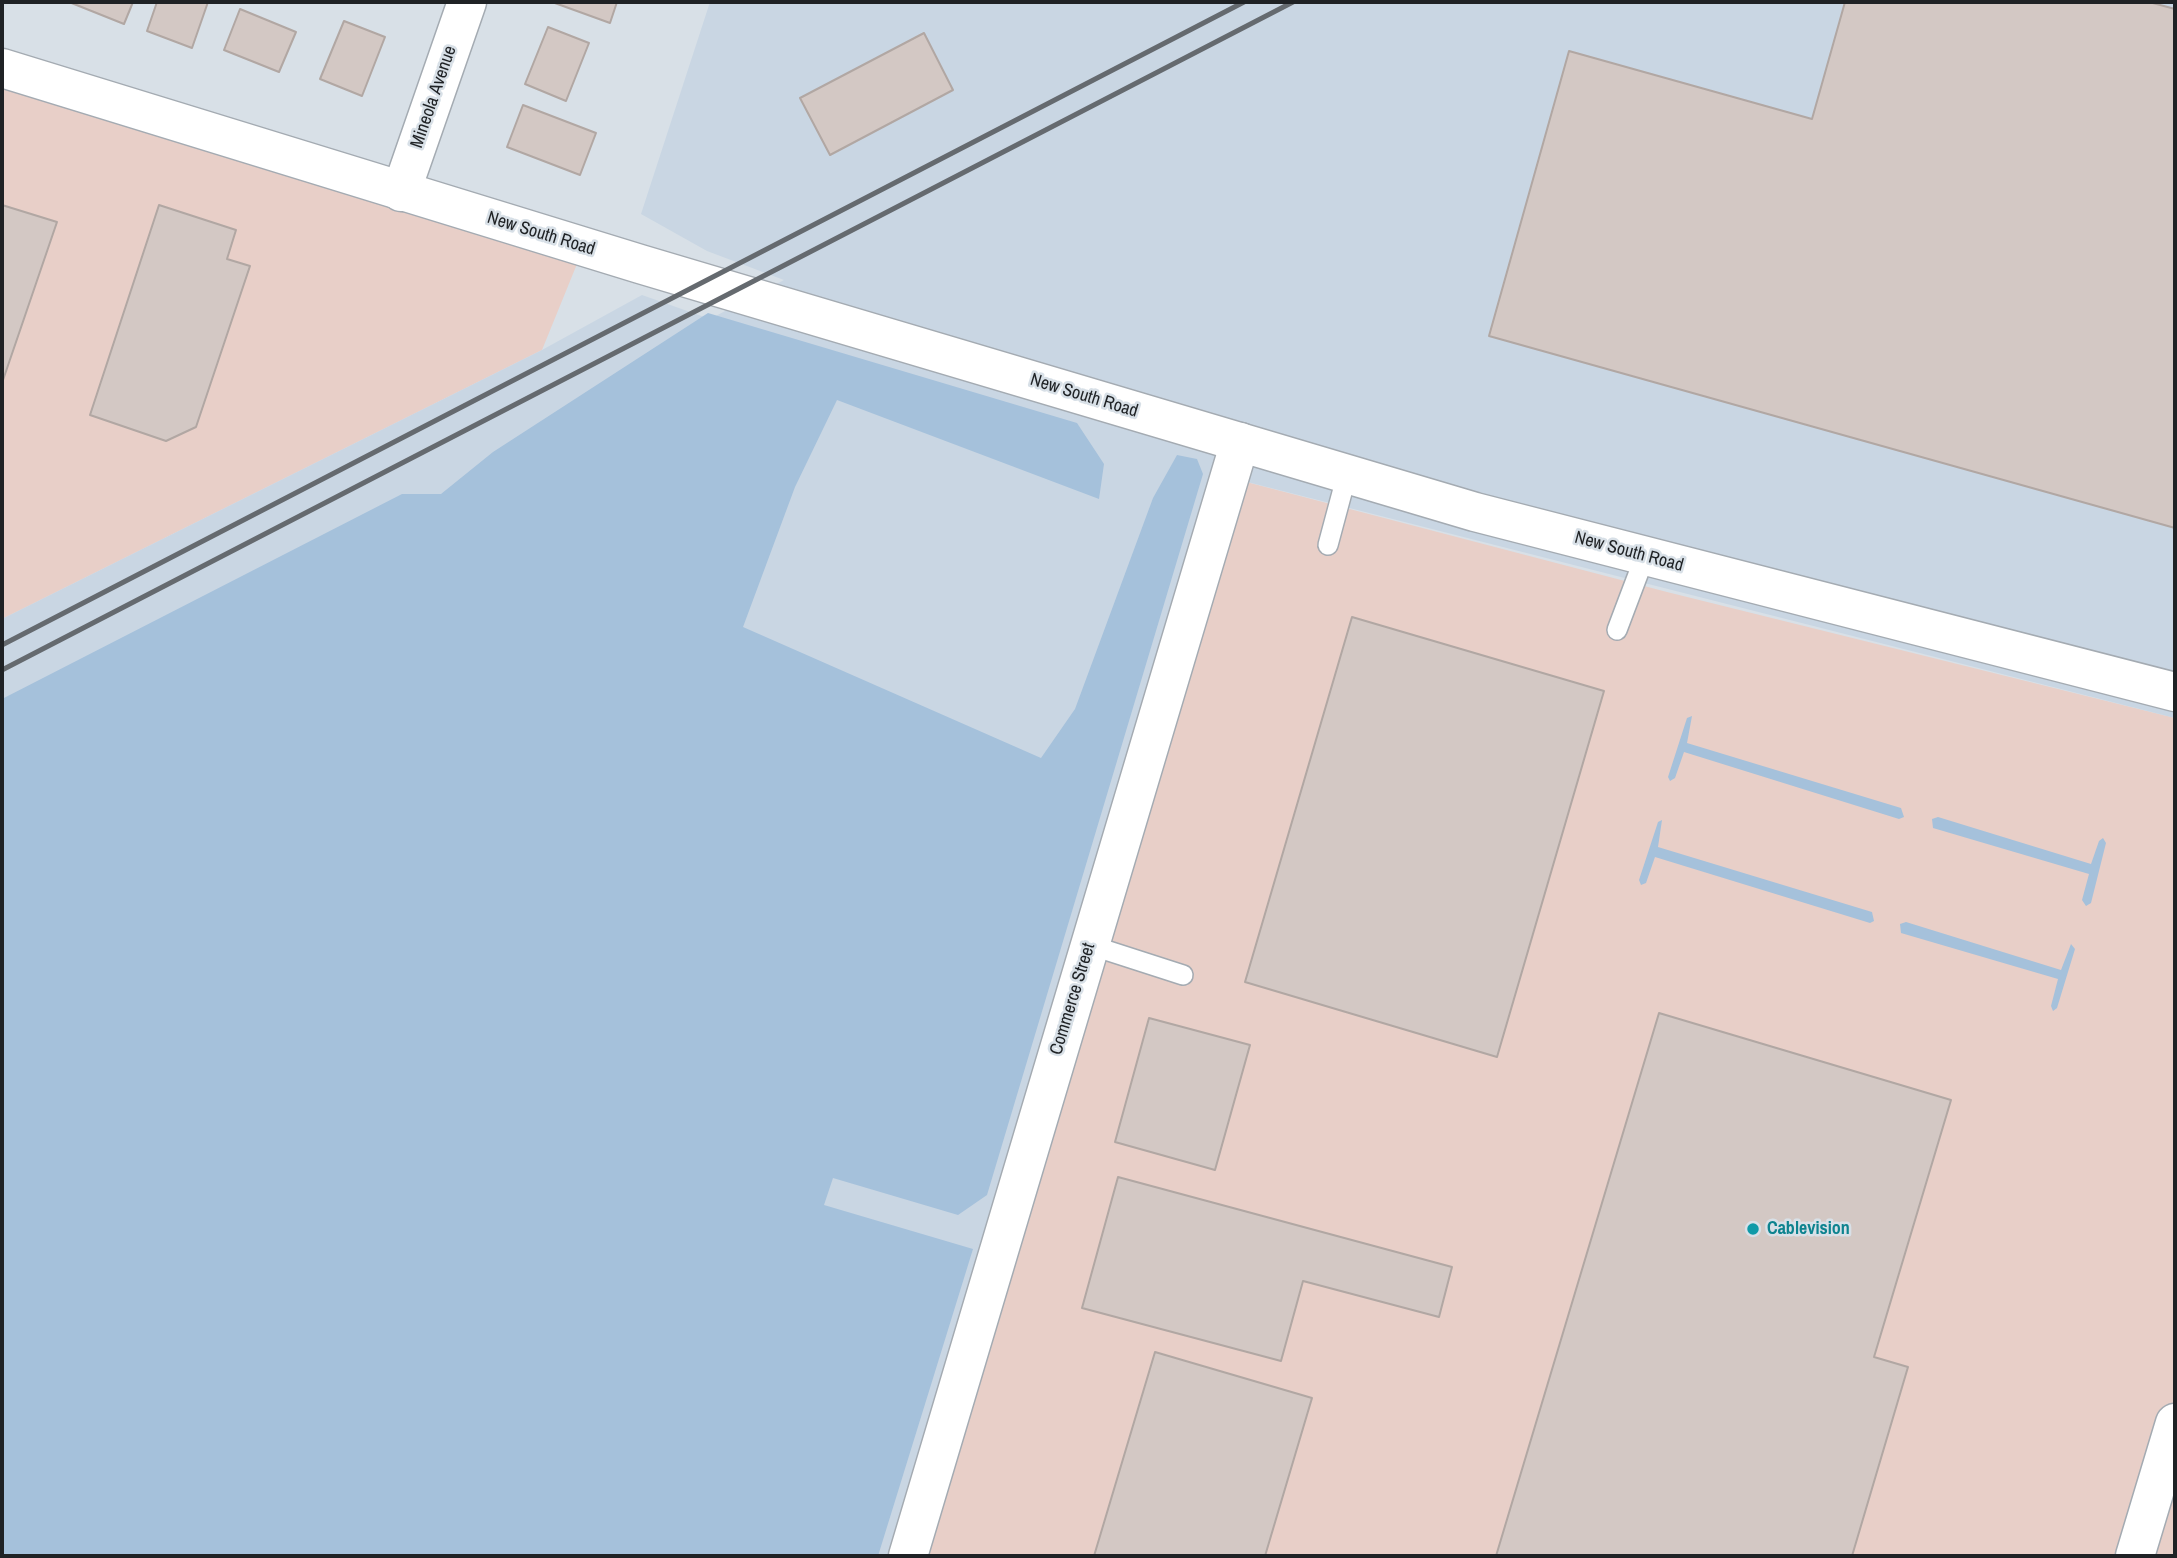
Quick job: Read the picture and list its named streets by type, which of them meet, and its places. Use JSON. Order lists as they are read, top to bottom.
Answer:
{
  "streets": {
    "street": ["Mineola Avenue", "New South Road", "Commerce Street"]
  },
  "crossings": [
    ["Mineola Avenue", "New South Road"],
    ["New South Road", "Commerce Street"]
  ],
  "places": ["Cablevision"]
}
